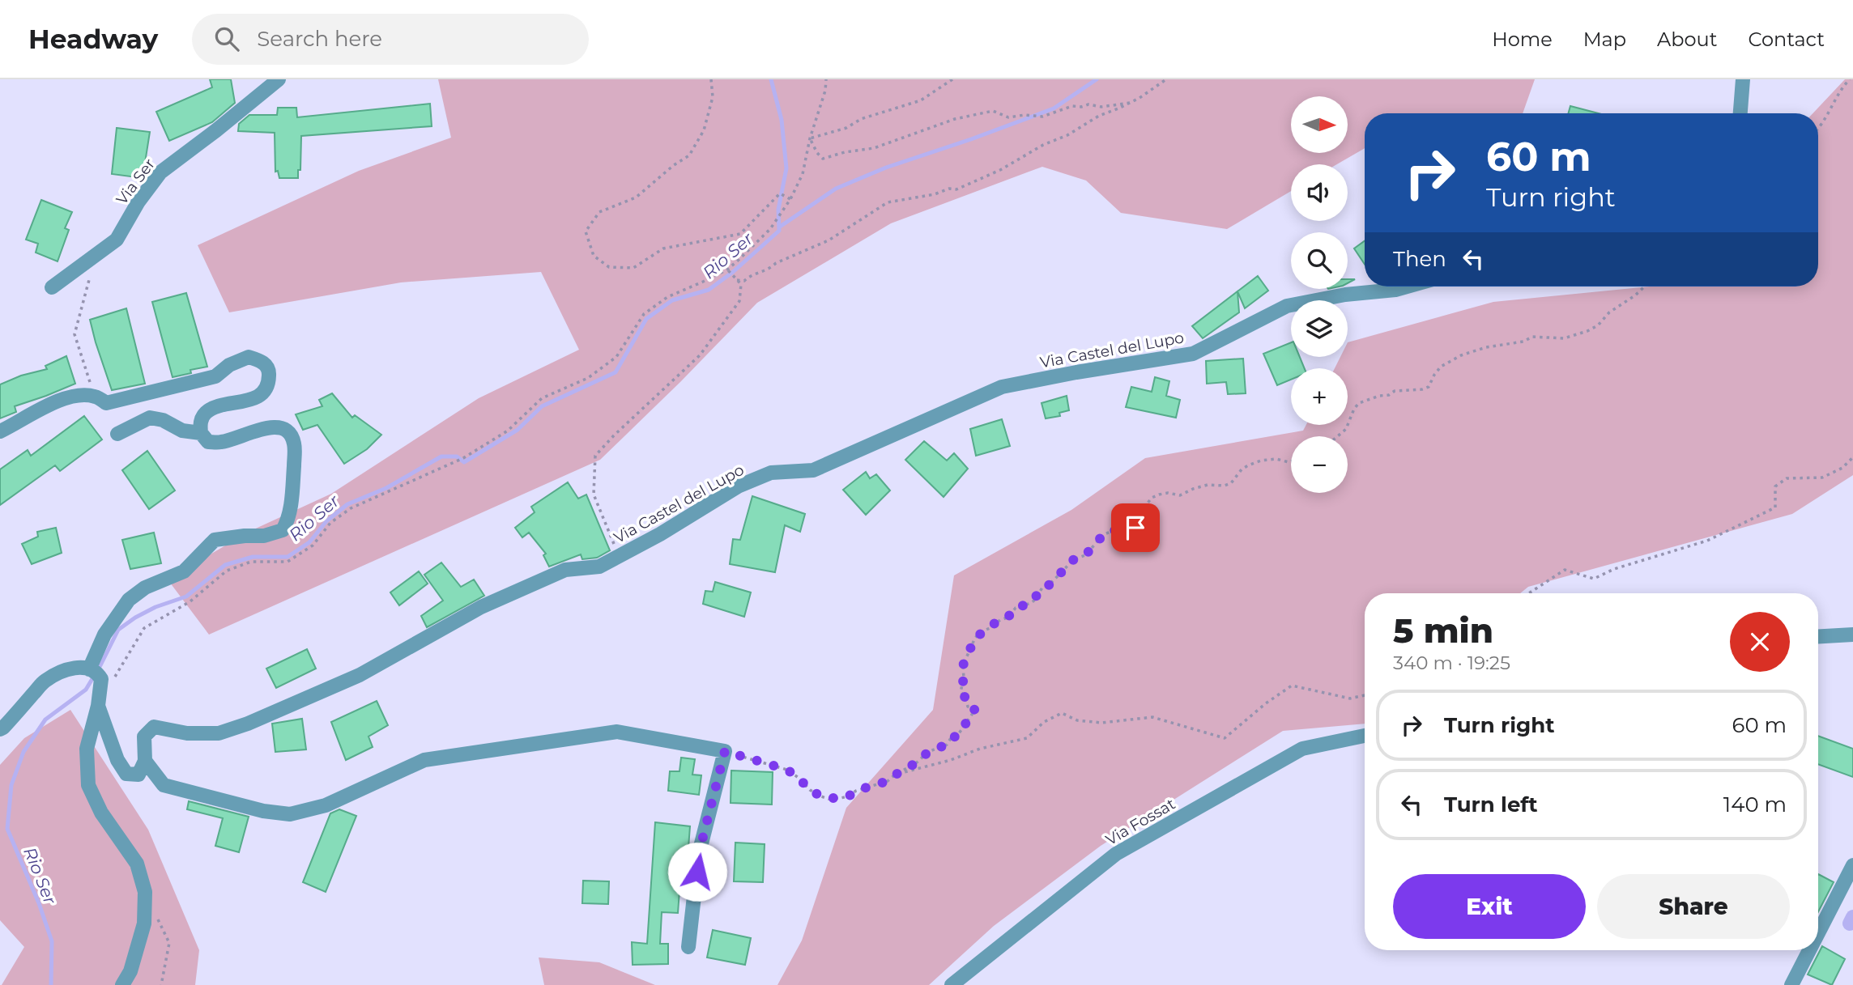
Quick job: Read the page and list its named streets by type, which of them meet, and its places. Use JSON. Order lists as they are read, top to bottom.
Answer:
{
  "streets": {
    "street": ["Via Ser", "Via Castel del Lupo", "Via Fossat"]
  },
  "water": ["Rio Ser"],
  "north": "right",
  "page": {
    "header": "Headway",
    "search": "Search here",
    "nav": [
      "Home",
      "Map",
      "About",
      "Contact"
    ],
    "map_buttons": ["+", "−"],
    "turn": ["60 m", "Turn right"],
    "then": "Then",
    "heading": ["5 min", "340 m · 19:25"],
    "list": [
      {
        "name": "Turn right",
        "value": "60 m"
      },
      {
        "name": "Turn left",
        "value": "140 m"
      }
    ],
    "buttons": ["Exit", "Share"]
  }
}
